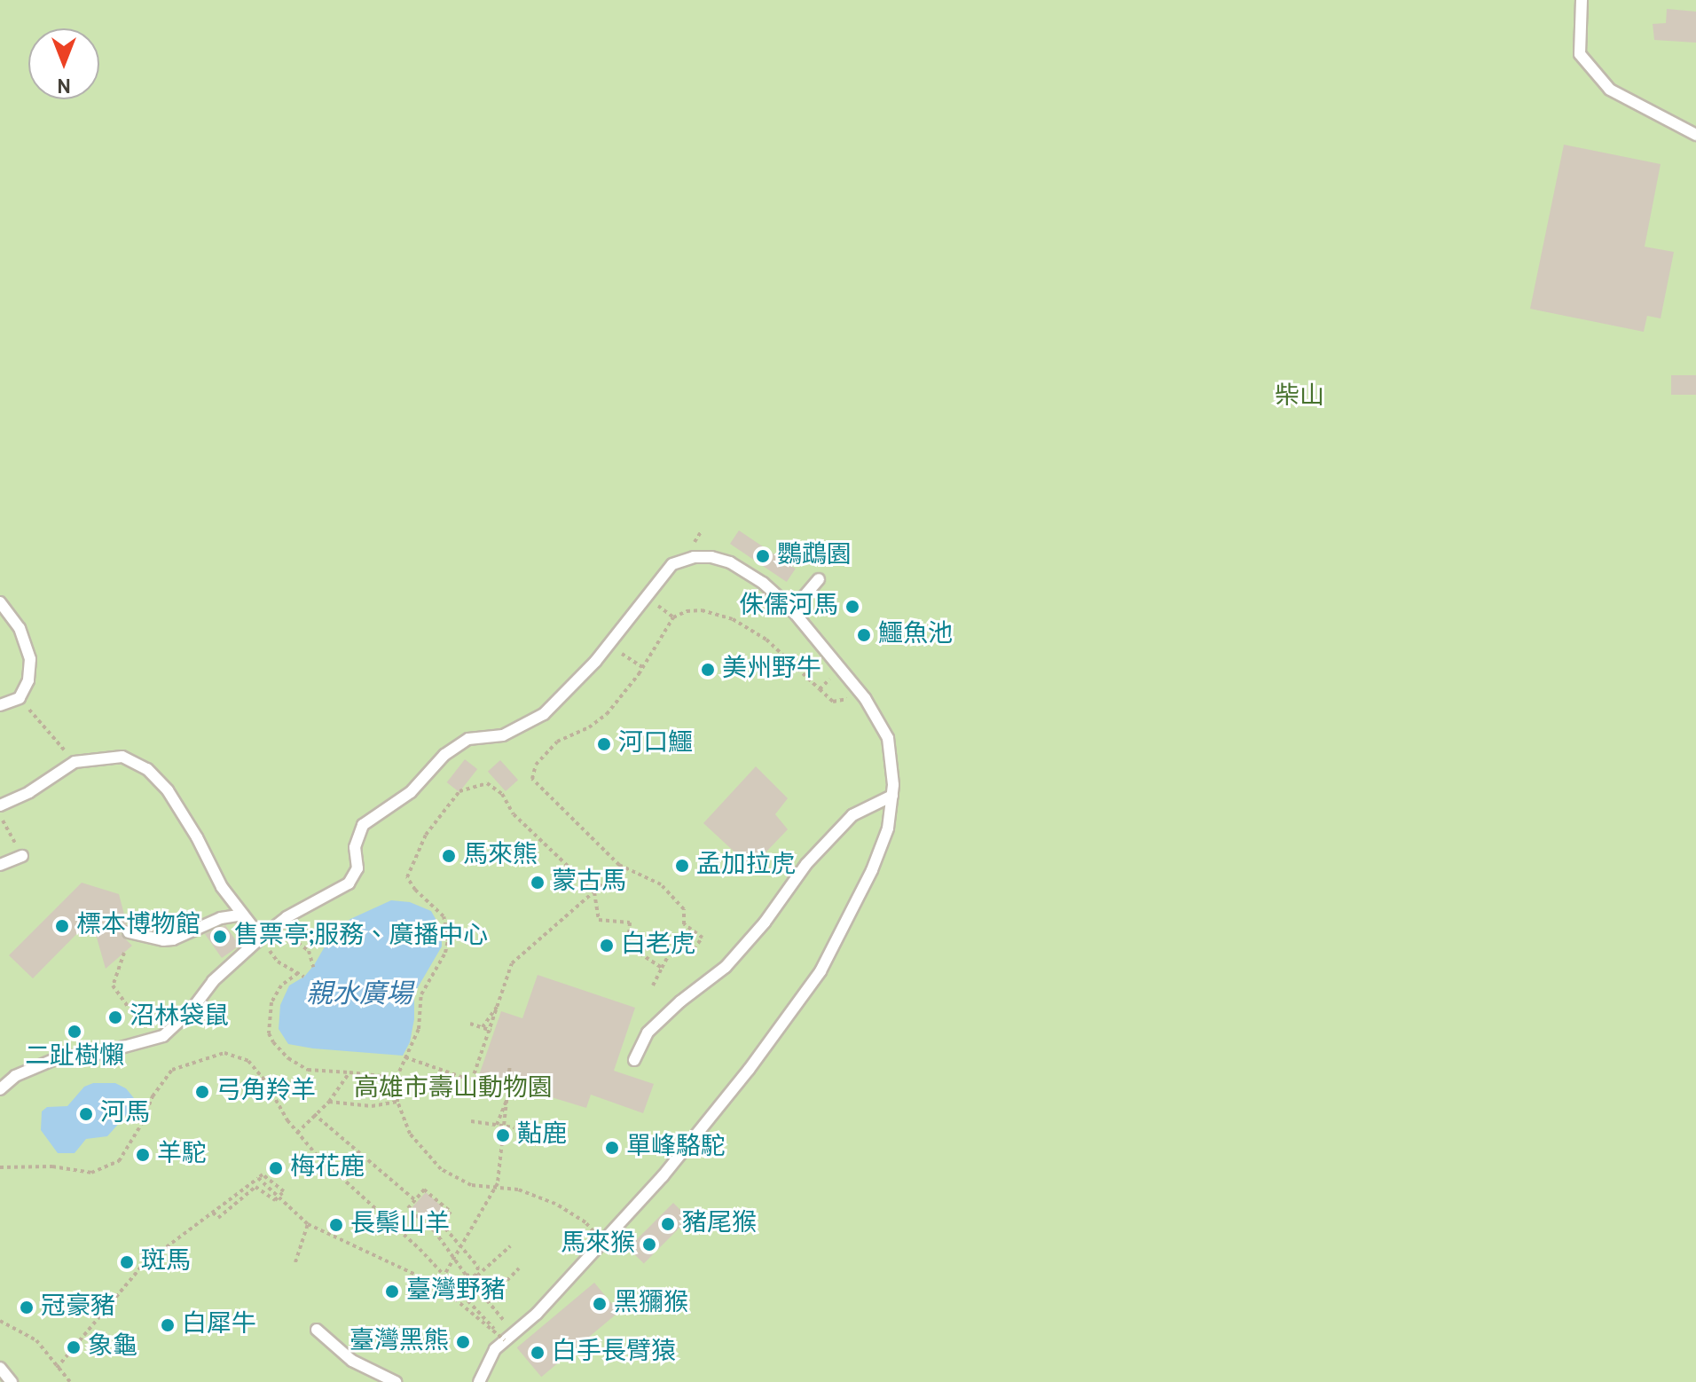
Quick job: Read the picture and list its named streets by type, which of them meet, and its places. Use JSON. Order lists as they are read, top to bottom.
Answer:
{
  "water": ["親水廣場"],
  "parks": ["柴山", "高雄市壽山動物園"],
  "places": [
    "鸚鵡園",
    "侏儒河馬",
    "鱷魚池",
    "美州野牛",
    "河口鱷",
    "馬來熊",
    "孟加拉虎",
    "蒙古馬",
    "標本博物館",
    "售票亭;服務、廣播中心",
    "白老虎",
    "沼林袋鼠",
    "二趾樹懶",
    "弓角羚羊",
    "河馬",
    "黇鹿",
    "單峰駱駝",
    "羊駝",
    "梅花鹿",
    "豬尾猴",
    "長鬃山羊",
    "馬來猴",
    "斑馬",
    "臺灣野豬",
    "黑獼猴",
    "冠豪豬",
    "白犀牛",
    "臺灣黑熊",
    "象龜",
    "白手長臂猿"
  ],
  "north": "bottom"
}
